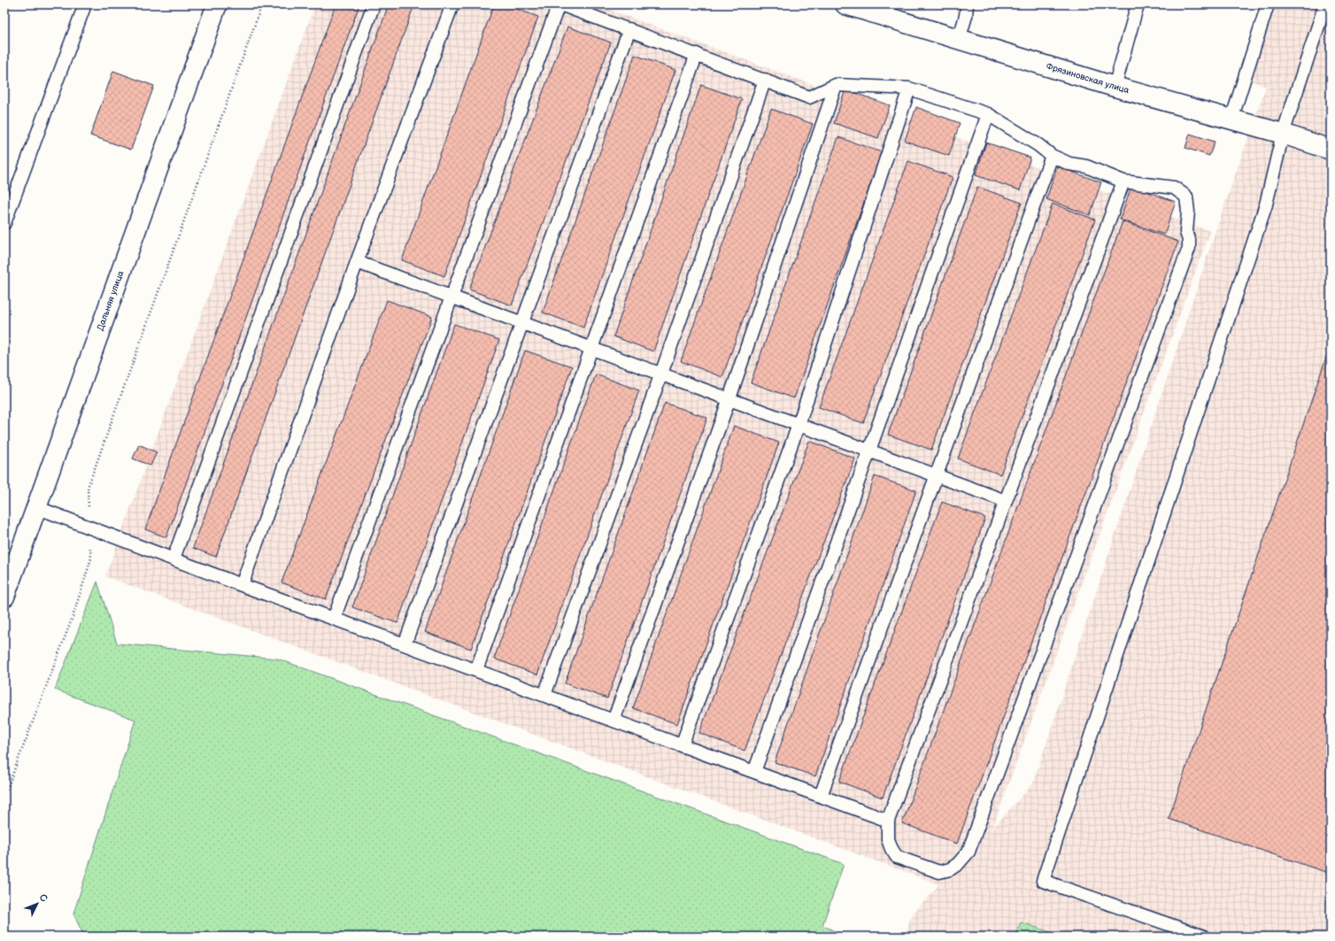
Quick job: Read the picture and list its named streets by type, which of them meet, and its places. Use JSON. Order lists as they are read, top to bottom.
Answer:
{
  "streets": {
    "street": ["Фрязиновская улица", "Дальняя улица"]
  },
  "north": "top right"
}
